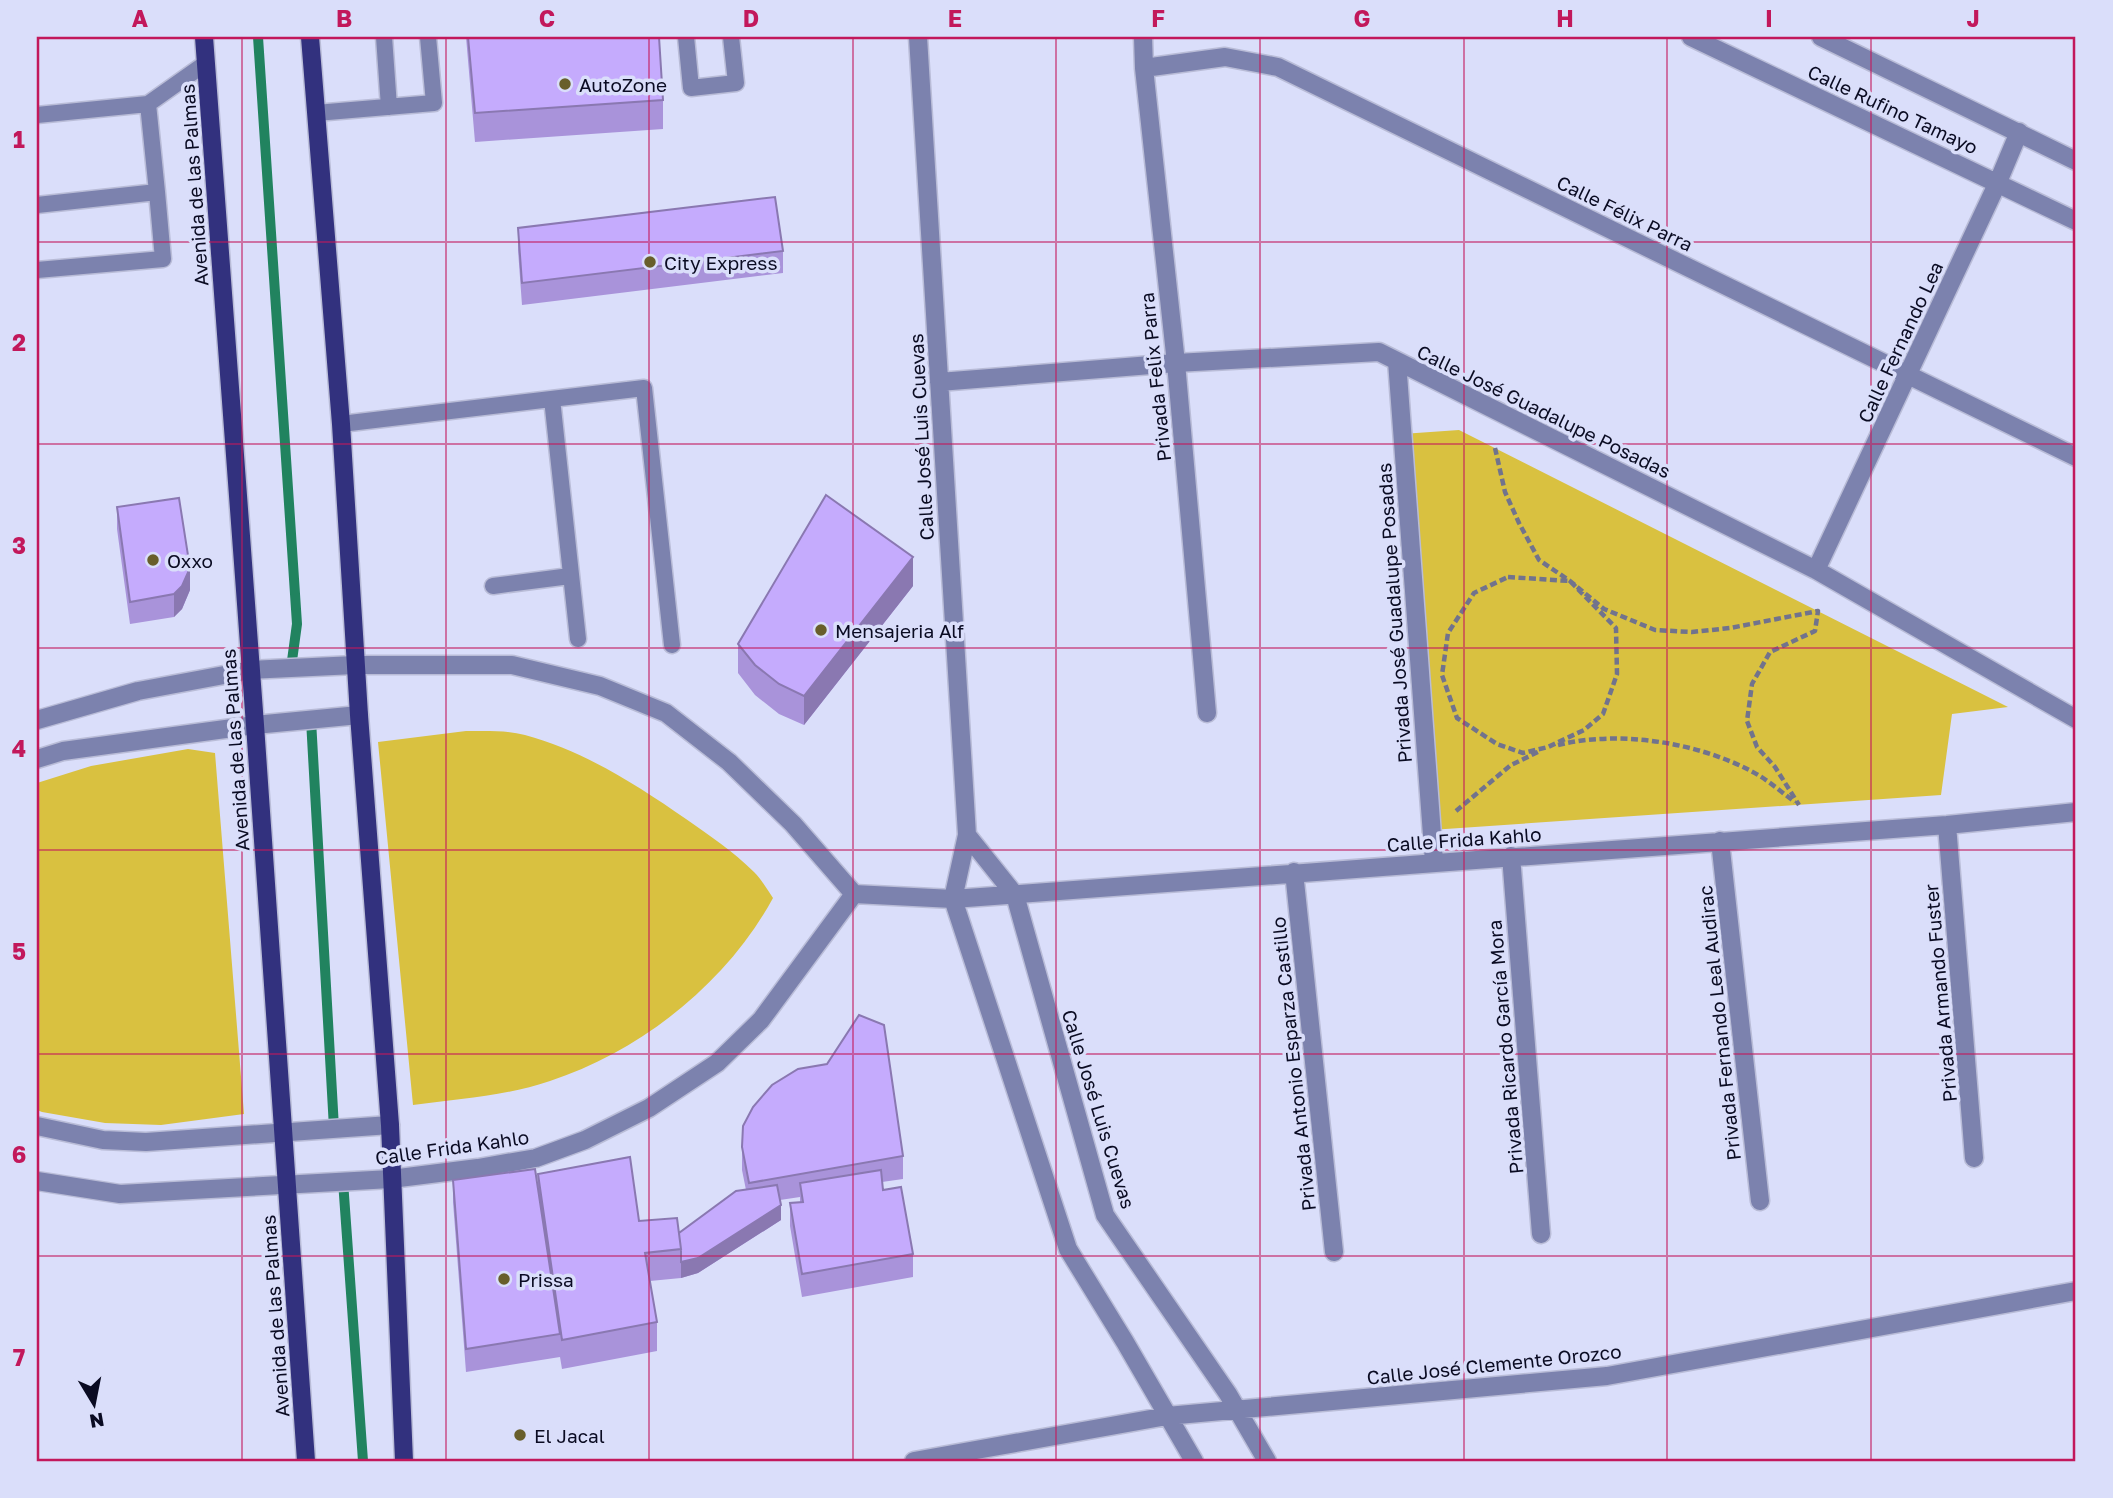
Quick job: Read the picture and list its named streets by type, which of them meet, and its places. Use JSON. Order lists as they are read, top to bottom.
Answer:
{
  "streets": {
    "main road": ["Avenida de las Palmas"],
    "street": [
      "Calle Rufino Tamayo",
      "Calle Félix Parra",
      "Calle Fernando Lea",
      "Privada Felix Parra",
      "Calle José Guadalupe Posadas",
      "Calle José Luis Cuevas",
      "Privada José Guadalupe Posadas",
      "Calle Frida Kahlo",
      "Privada Armando Fuster",
      "Privada Fernando Leal Audirac",
      "Privada Ricardo García Mora",
      "Privada Antonio Esparza Castillo",
      "Calle José Clemente Orozco"
    ]
  },
  "crossings": [
    ["Calle Rufino Tamayo", "Calle Fernando Lea"],
    ["Avenida de las Palmas", "Calle Frida Kahlo"],
    ["Calle Félix Parra", "Calle Fernando Lea"],
    ["Calle Félix Parra", "Privada Felix Parra"],
    ["Calle Fernando Lea", "Calle José Guadalupe Posadas"],
    ["Privada Felix Parra", "Calle José Guadalupe Posadas"],
    ["Calle José Guadalupe Posadas", "Calle José Luis Cuevas"],
    ["Calle José Guadalupe Posadas", "Privada José Guadalupe Posadas"],
    ["Calle José Luis Cuevas", "Calle Frida Kahlo"],
    ["Calle José Luis Cuevas", "Calle José Clemente Orozco"],
    ["Privada José Guadalupe Posadas", "Calle Frida Kahlo"],
    ["Calle Frida Kahlo", "Privada Armando Fuster"],
    ["Calle Frida Kahlo", "Privada Fernando Leal Audirac"],
    ["Calle Frida Kahlo", "Privada Ricardo García Mora"],
    ["Calle Frida Kahlo", "Privada Antonio Esparza Castillo"]
  ],
  "places": [
    "AutoZone",
    "City Express",
    "Oxxo",
    "Mensajeria Alf",
    "Prissa",
    "El Jacal"
  ],
  "north": "bottom",
  "grid": {
    "columns": [
      "A",
      "B",
      "C",
      "D",
      "E",
      "F",
      "G",
      "H",
      "I",
      "J"
    ],
    "rows": [
      "1",
      "2",
      "3",
      "4",
      "5",
      "6",
      "7"
    ]
  }
}
